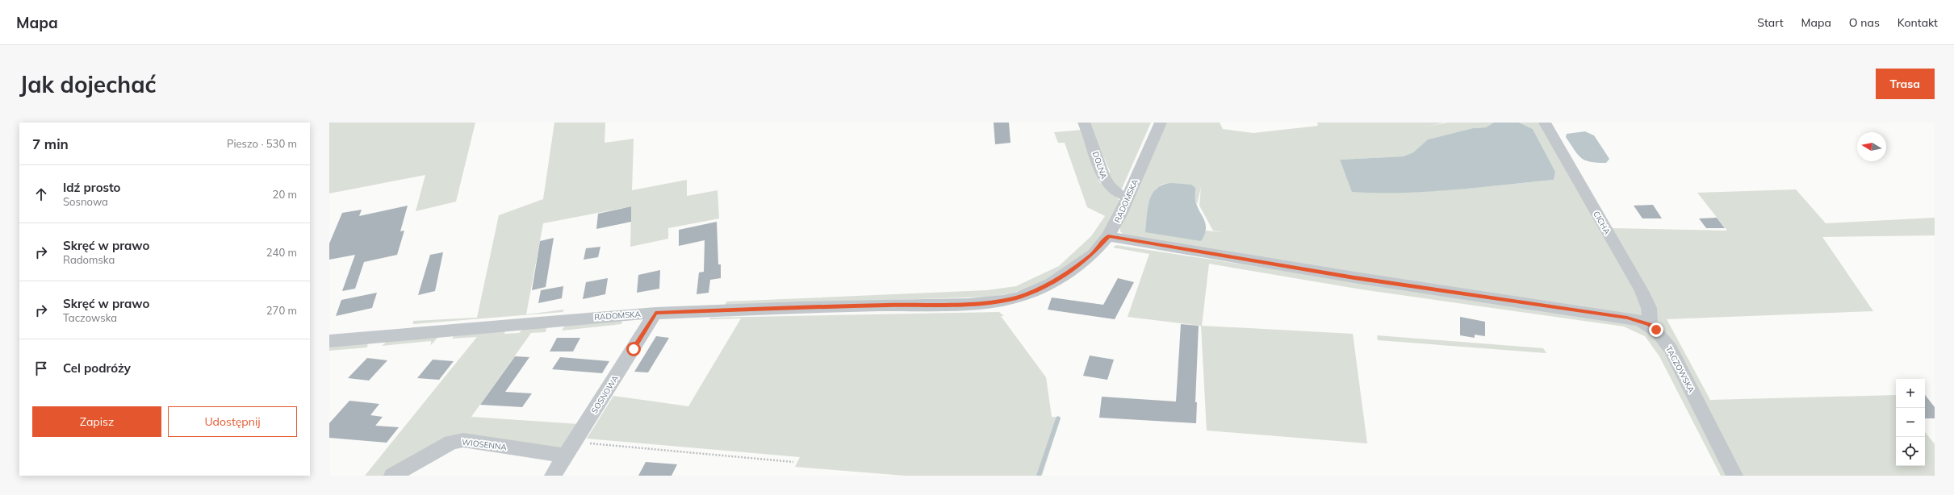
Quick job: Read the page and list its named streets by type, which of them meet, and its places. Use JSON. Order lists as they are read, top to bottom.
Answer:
{
  "streets": {
    "street": [
      "DOLNA",
      "RADOMSKA",
      "CICHA",
      "TACZOWSKA",
      "SOSNOWA",
      "WIOSENNA"
    ]
  },
  "crossings": [
    ["DOLNA", "RADOMSKA"],
    ["RADOMSKA", "TACZOWSKA"],
    ["RADOMSKA", "SOSNOWA"],
    ["CICHA", "TACZOWSKA"],
    ["SOSNOWA", "WIOSENNA"]
  ],
  "north": "left",
  "page": {
    "header": "Mapa",
    "nav": [
      "Start",
      "Mapa",
      "O nas",
      "Kontakt"
    ],
    "buttons": [
      "Trasa",
      ["Zapisz", "Udostępnij"]
    ],
    "title": "Jak dojechać",
    "heading": ["7 min", "Pieszo · 530 m"],
    "list": [
      ["Idź prosto", "Sosnowa", "20 m"],
      ["Skręć w prawo", "Radomska", "240 m"],
      ["Skręć w prawo", "Taczowska", "270 m"],
      "Cel podróży"
    ],
    "map_buttons": ["+", "−"]
  }
}
